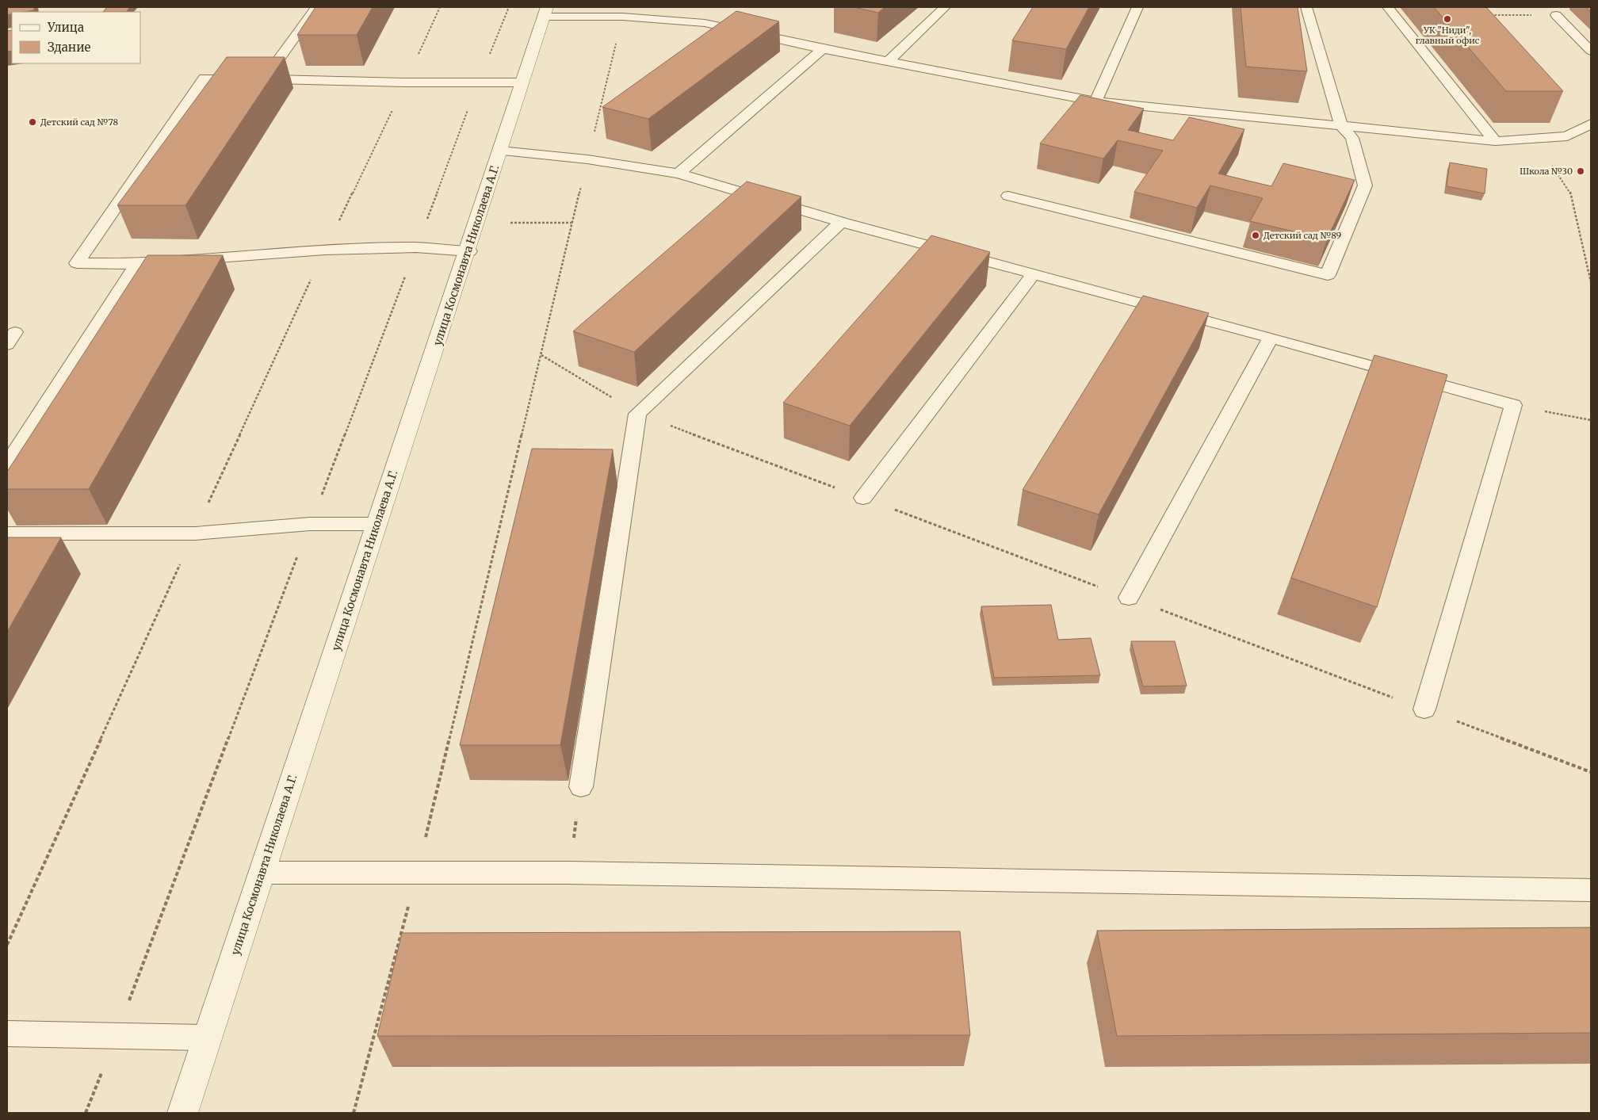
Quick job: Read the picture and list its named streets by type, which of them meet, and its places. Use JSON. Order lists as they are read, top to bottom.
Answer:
{
  "streets": {
    "street": ["улица Космонавта Николаева А.Г."]
  },
  "places": [
    "УК \"Ниди\", главный офис",
    "Детский сад №78",
    "Школа №30",
    "Детский сад №89"
  ],
  "legend": ["Улица", "Здание"]
}
